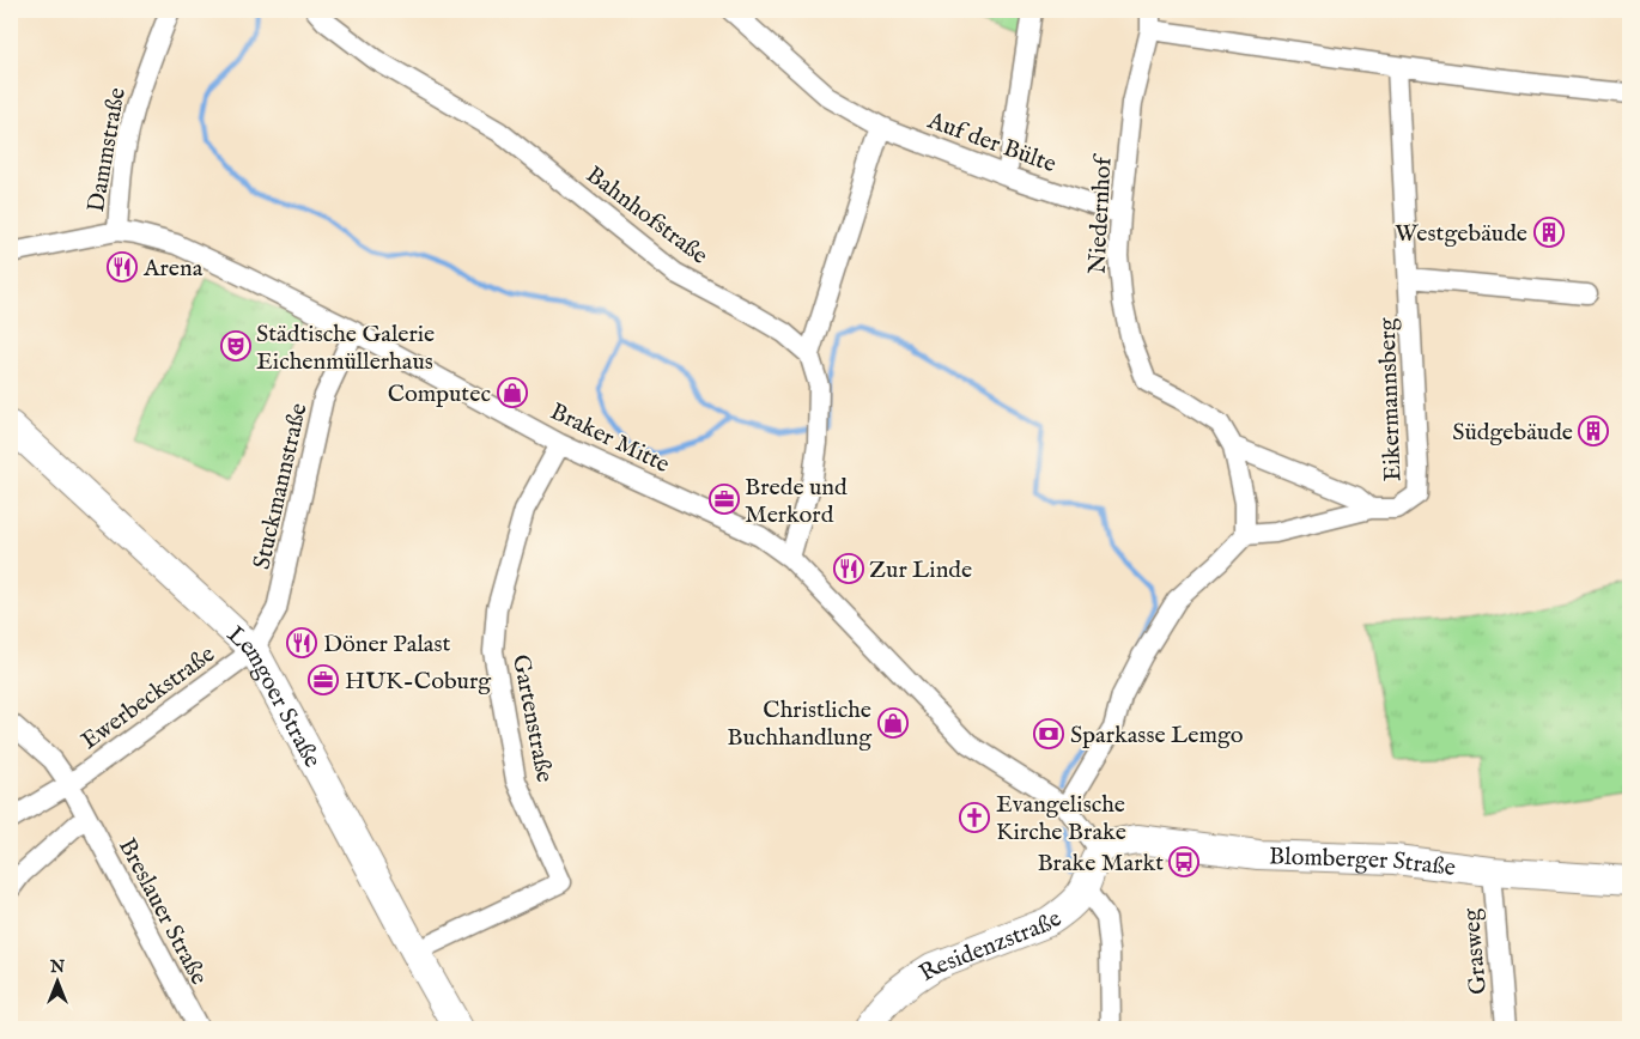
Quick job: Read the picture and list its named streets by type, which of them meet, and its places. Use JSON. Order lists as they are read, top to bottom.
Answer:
{
  "streets": {
    "street": [
      "Auf der Bülte",
      "Dammstraße",
      "Bahnhofstraße",
      "Niedernhof",
      "Eikermannsberg",
      "Braker Mitte",
      "Stuckmannstraße",
      "Ewerbeckstraße",
      "Lemgoer Straße",
      "Gartenstraße",
      "Blomberger Straße",
      "Breslauer Straße",
      "Residenzstraße",
      "Grasweg"
    ]
  },
  "crossings": [
    ["Auf der Bülte", "Niedernhof"],
    ["Dammstraße", "Braker Mitte"],
    ["Braker Mitte", "Stuckmannstraße"],
    ["Braker Mitte", "Gartenstraße"],
    ["Braker Mitte", "Blomberger Straße"],
    ["Braker Mitte", "Residenzstraße"],
    ["Stuckmannstraße", "Ewerbeckstraße"],
    ["Stuckmannstraße", "Lemgoer Straße"],
    ["Ewerbeckstraße", "Lemgoer Straße"],
    ["Lemgoer Straße", "Gartenstraße"],
    ["Blomberger Straße", "Residenzstraße"],
    ["Blomberger Straße", "Grasweg"]
  ],
  "places": {
    "building": ["Westgebäude", "Südgebäude"],
    "restaurant": ["Arena", "Zur Linde", "Döner Palast"],
    "theatre": ["Städtische Galerie Eichenmüllerhaus"],
    "shop": ["Computec", "Christliche Buchhandlung"],
    "office": ["Brede und Merkord", "HUK-Coburg"],
    "bank": ["Sparkasse Lemgo"],
    "church": ["Evangelische Kirche Brake"],
    "bus stop": ["Brake Markt"]
  },
  "north": "top"
}
